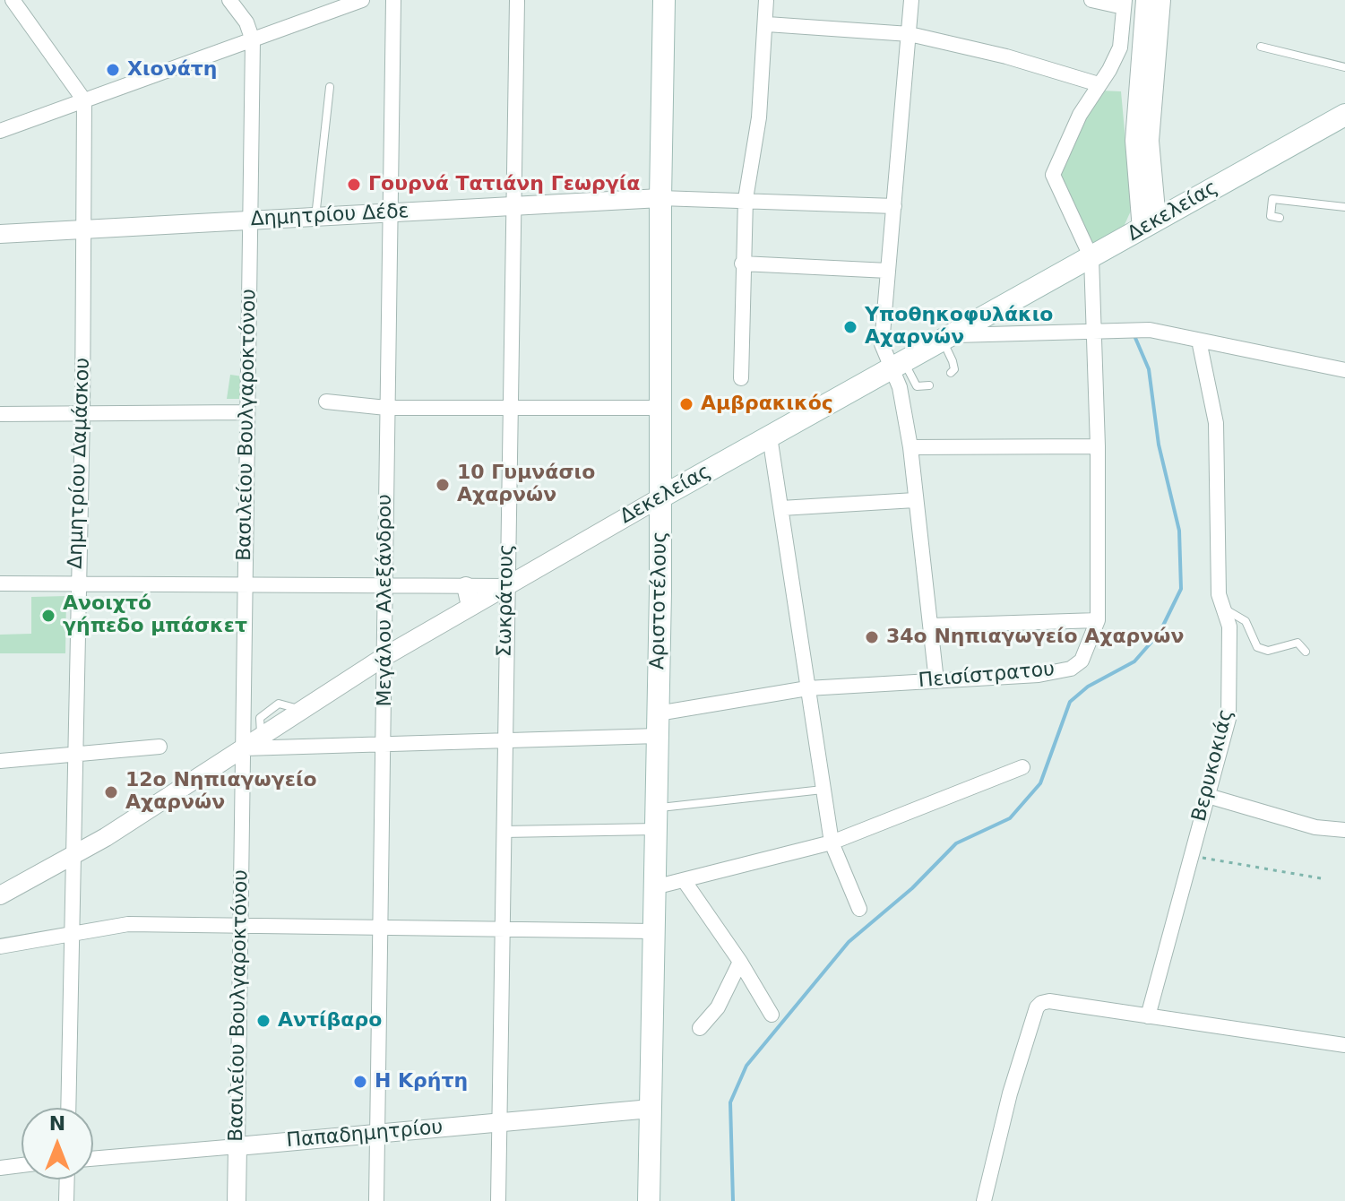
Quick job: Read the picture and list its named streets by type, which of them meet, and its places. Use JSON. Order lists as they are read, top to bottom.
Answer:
{
  "streets": {
    "main road": ["Δεκελείας", "Αριστοτέλους"],
    "street": [
      "Δημητρίου Δέδε",
      "Βασιλείου Βουλγαροκτόνου",
      "Δημητρίου Δαμάσκου",
      "Μεγάλου Αλεξάνδρου",
      "Σωκράτους",
      "Πεισίστρατου",
      "Βερυκοκιάς",
      "Παπαδημητρίου"
    ]
  },
  "crossings": [
    ["Δεκελείας", "Βασιλείου Βουλγαροκτόνου"],
    ["Δεκελείας", "Δημητρίου Δαμάσκου"],
    ["Δεκελείας", "Μεγάλου Αλεξάνδρου"],
    ["Δεκελείας", "Σωκράτους"],
    ["Δεκελείας", "Αριστοτέλους"],
    ["Δεκελείας", "Πεισίστρατου"],
    ["Δημητρίου Δέδε", "Βασιλείου Βουλγαροκτόνου"],
    ["Δημητρίου Δέδε", "Δημητρίου Δαμάσκου"],
    ["Δημητρίου Δέδε", "Μεγάλου Αλεξάνδρου"],
    ["Δημητρίου Δέδε", "Σωκράτους"],
    ["Δημητρίου Δέδε", "Αριστοτέλους"],
    ["Βασιλείου Βουλγαροκτόνου", "Παπαδημητρίου"],
    ["Μεγάλου Αλεξάνδρου", "Παπαδημητρίου"],
    ["Σωκράτους", "Παπαδημητρίου"],
    ["Αριστοτέλους", "Πεισίστρατου"],
    ["Αριστοτέλους", "Παπαδημητρίου"]
  ],
  "places": [
    "Χιονάτη",
    "Γουρνά Τατιάνη Γεωργία",
    "Υποθηκοφυλάκιο Αχαρνών",
    "Αμβρακικός",
    "10 Γυμνάσιο Αχαρνών",
    "Ανοιχτό γήπεδο μπάσκετ",
    "34o Νηπιαγωγείο Αχαρνών",
    "12ο Νηπιαγωγείο Αχαρνών",
    "Αντίβαρο",
    "Η Κρήτη"
  ],
  "north": "top"
}
